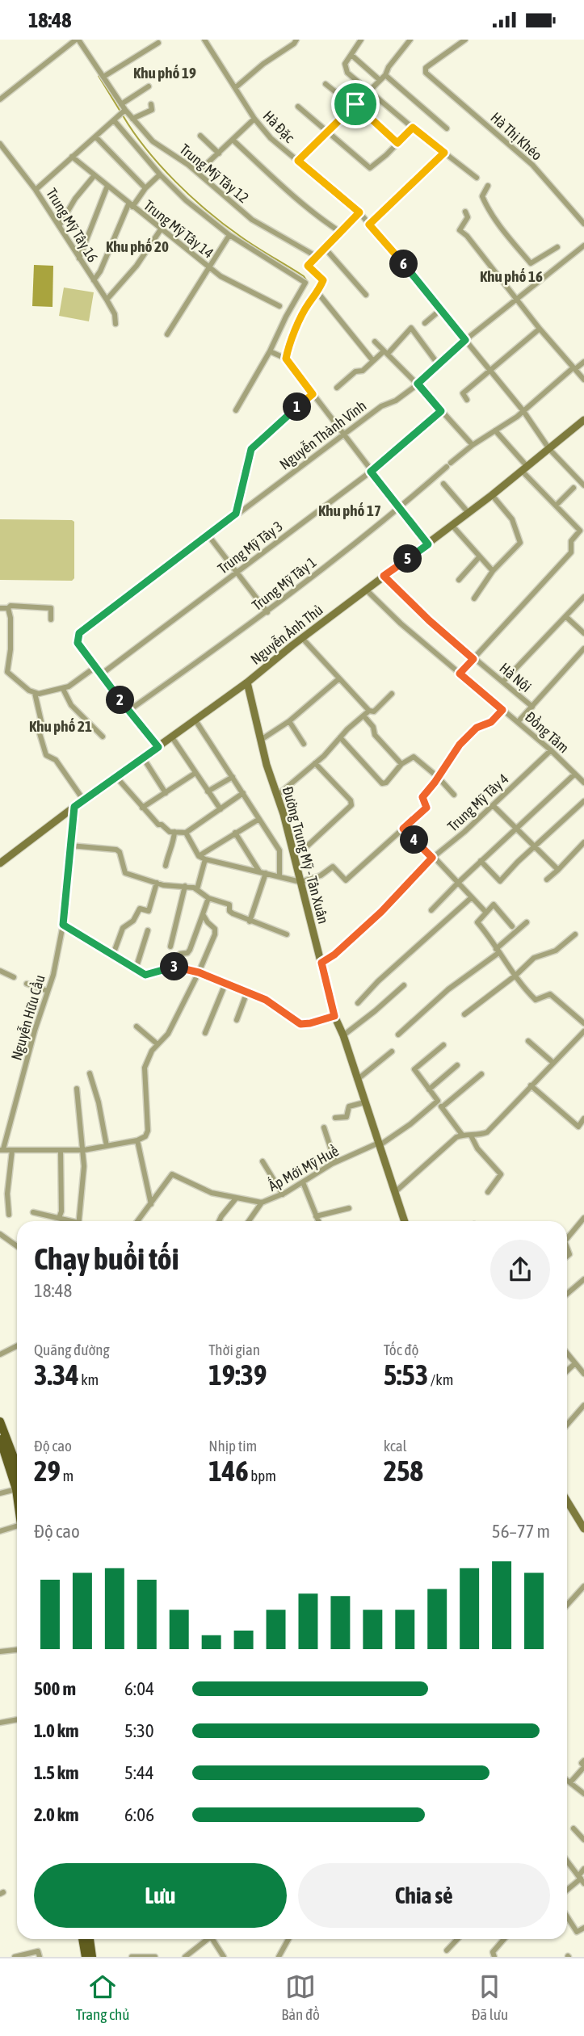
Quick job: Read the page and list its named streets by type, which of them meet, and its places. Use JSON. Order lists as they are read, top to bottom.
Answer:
{
  "streets": {
    "main road": ["Nguyễn Ảnh Thủ", "Đường Trung Mỹ - Tân Xuân"],
    "street": [
      "Hà Đặc",
      "Hà Thị Khéo",
      "Trung Mỹ Tây 12",
      "Trung Mỹ Tây 16",
      "Trung Mỹ Tây 14",
      "Nguyễn Thành Vĩnh",
      "Trung Mỹ Tây 3",
      "Trung Mỹ Tây 1",
      "Hà Nội",
      "Đồng Tâm",
      "Trung Mỹ Tây 4",
      "Nguyễn Hữu Cầu",
      "Ấp Mới Mỹ Huề"
    ]
  },
  "crossings": [
    ["Hà Đặc", "Nguyễn Thành Vĩnh"],
    ["Hà Đặc", "Trung Mỹ Tây 1"],
    ["Hà Đặc", "Nguyễn Ảnh Thủ"],
    ["Nguyễn Ảnh Thủ", "Hà Nội"],
    ["Nguyễn Ảnh Thủ", "Đồng Tâm"],
    ["Nguyễn Ảnh Thủ", "Đường Trung Mỹ - Tân Xuân"],
    ["Nguyễn Ảnh Thủ", "Nguyễn Hữu Cầu"],
    ["Đồng Tâm", "Trung Mỹ Tây 4"],
    ["Trung Mỹ Tây 4", "Đường Trung Mỹ - Tân Xuân"],
    ["Đường Trung Mỹ - Tân Xuân", "Ấp Mới Mỹ Huề"]
  ],
  "districts": [
    "Khu phố 19",
    "Khu phố 20",
    "Khu phố 16",
    "Khu phố 17",
    "Khu phố 21"
  ],
  "page": {
    "status": "18:48",
    "pins": [
      "6",
      "1",
      "5",
      "2",
      "4",
      "3"
    ],
    "heading": ["Chạy buổi tối", "18:48"],
    "stats": [
      ["Quãng đường", "3.34 km"],
      ["Thời gian", "19:39"],
      ["Tốc độ", "5:53 /km"],
      ["Độ cao", "29 m"],
      ["Nhịp tim", "146 bpm"],
      ["kcal", "258"]
    ],
    "chart": ["Độ cao", "56–77 m"],
    "list": [
      {
        "name": "500 m",
        "note": "6:04"
      },
      {
        "name": "1.0 km",
        "note": "5:30"
      },
      {
        "name": "1.5 km",
        "note": "5:44"
      },
      {
        "name": "2.0 km",
        "note": "6:06"
      }
    ],
    "buttons": ["Lưu", "Chia sẻ"],
    "tabs": ["Trang chủ", "Bản đồ", "Đã lưu"]
  }
}
